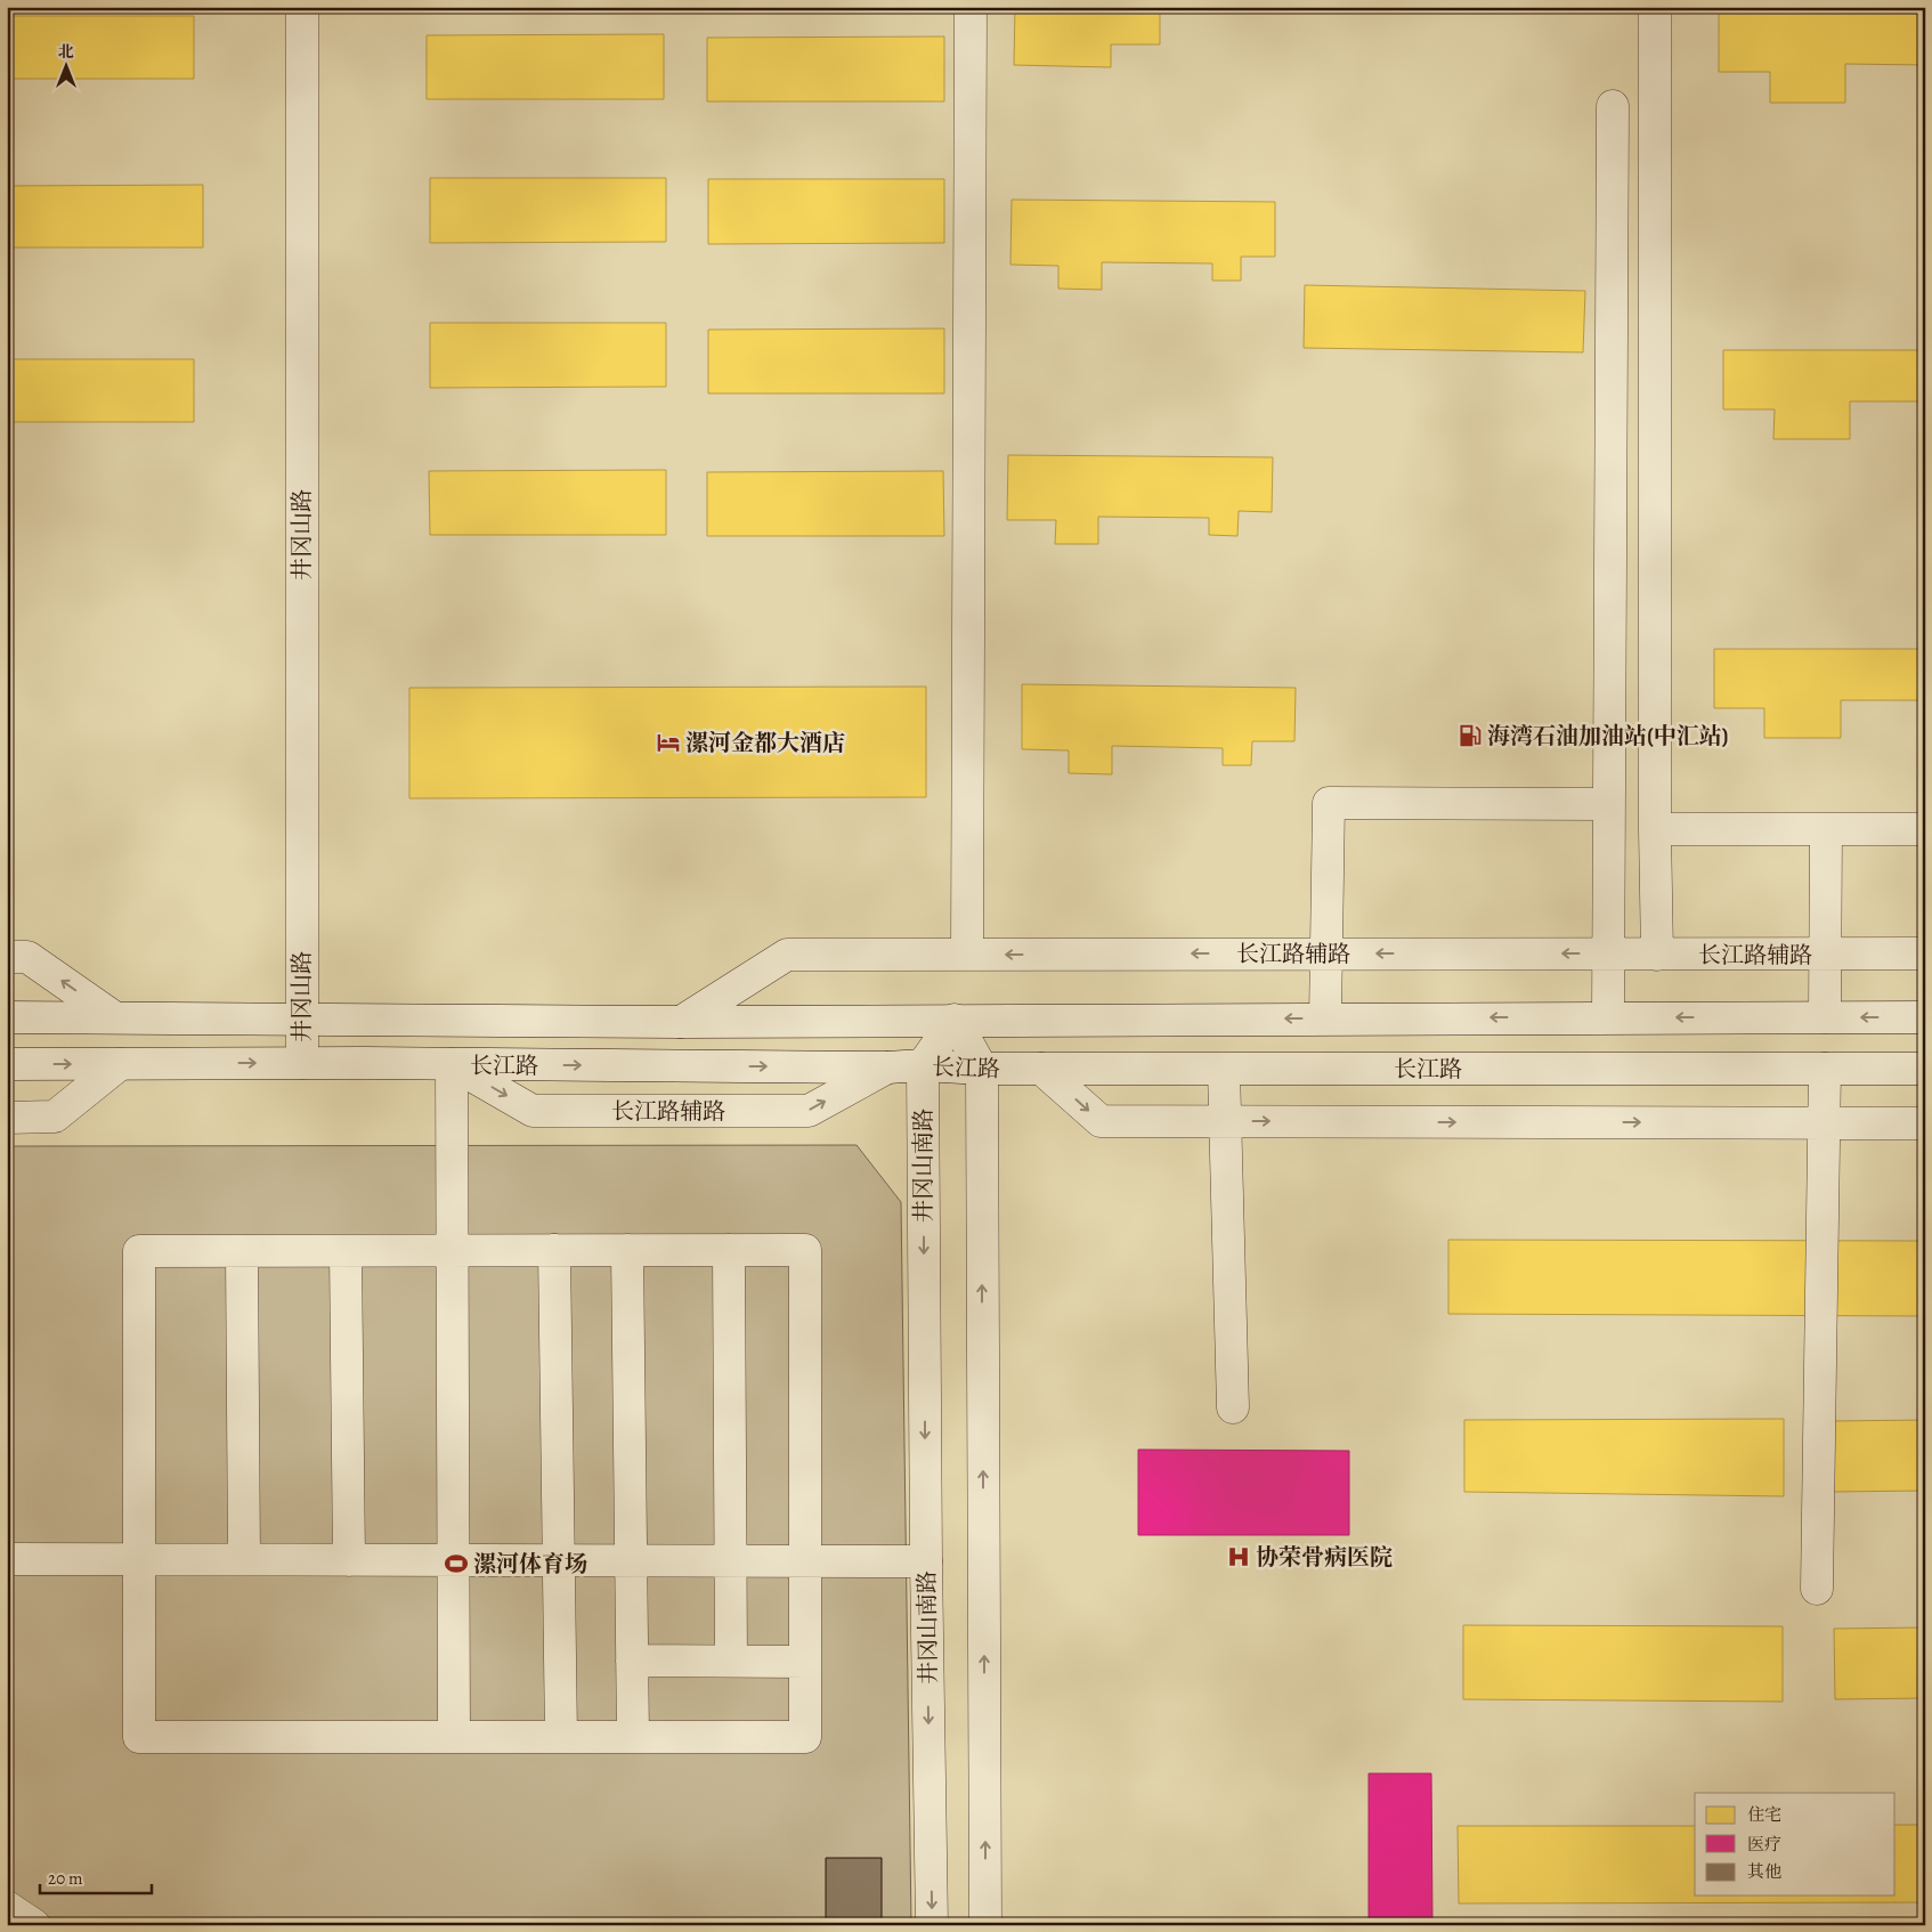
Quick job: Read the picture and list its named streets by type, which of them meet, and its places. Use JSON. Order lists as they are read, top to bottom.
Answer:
{
  "streets": {
    "street": [
      "井冈山路",
      "长江路辅路",
      "长江路",
      "井冈山南路"
    ]
  },
  "crossings": [
    ["井冈山路", "长江路"],
    ["长江路辅路", "长江路"],
    ["长江路", "井冈山南路"]
  ],
  "places": {
    "fuel station": ["海湾石油加油站(中汇站)"],
    "hotel": ["漯河金都大酒店"],
    "hospital": ["协荣骨病医院"],
    "sports": ["漯河体育场"]
  },
  "legend": ["住宅", "医疗", "其他"],
  "scale_bar": "20 m",
  "north": "top"
}
